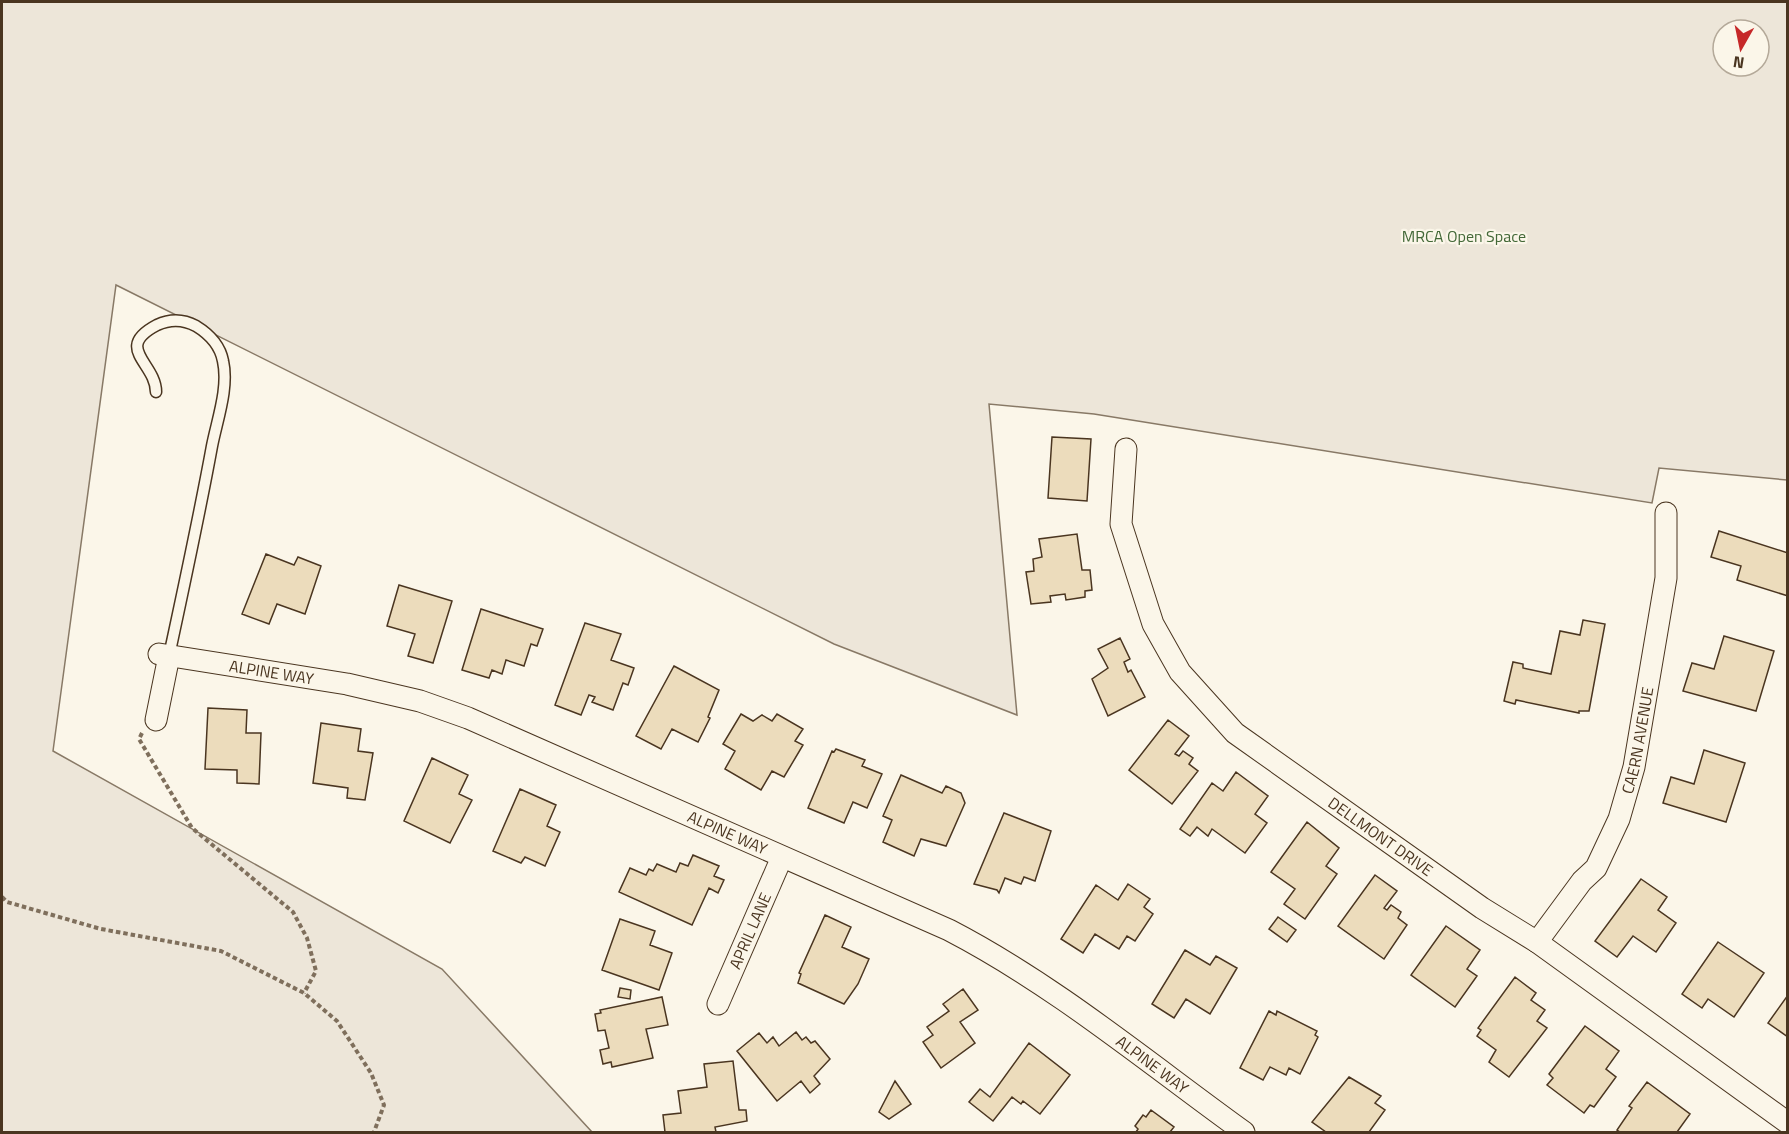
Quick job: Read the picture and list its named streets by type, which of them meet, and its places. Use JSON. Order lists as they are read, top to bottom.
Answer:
{
  "streets": {
    "street": [
      "ALPINE WAY",
      "CAERN AVENUE",
      "DELLMONT DRIVE",
      "APRIL LANE"
    ]
  },
  "crossings": [
    ["ALPINE WAY", "APRIL LANE"],
    ["CAERN AVENUE", "DELLMONT DRIVE"]
  ],
  "parks": ["MRCA Open Space"],
  "north": "bottom"
}
